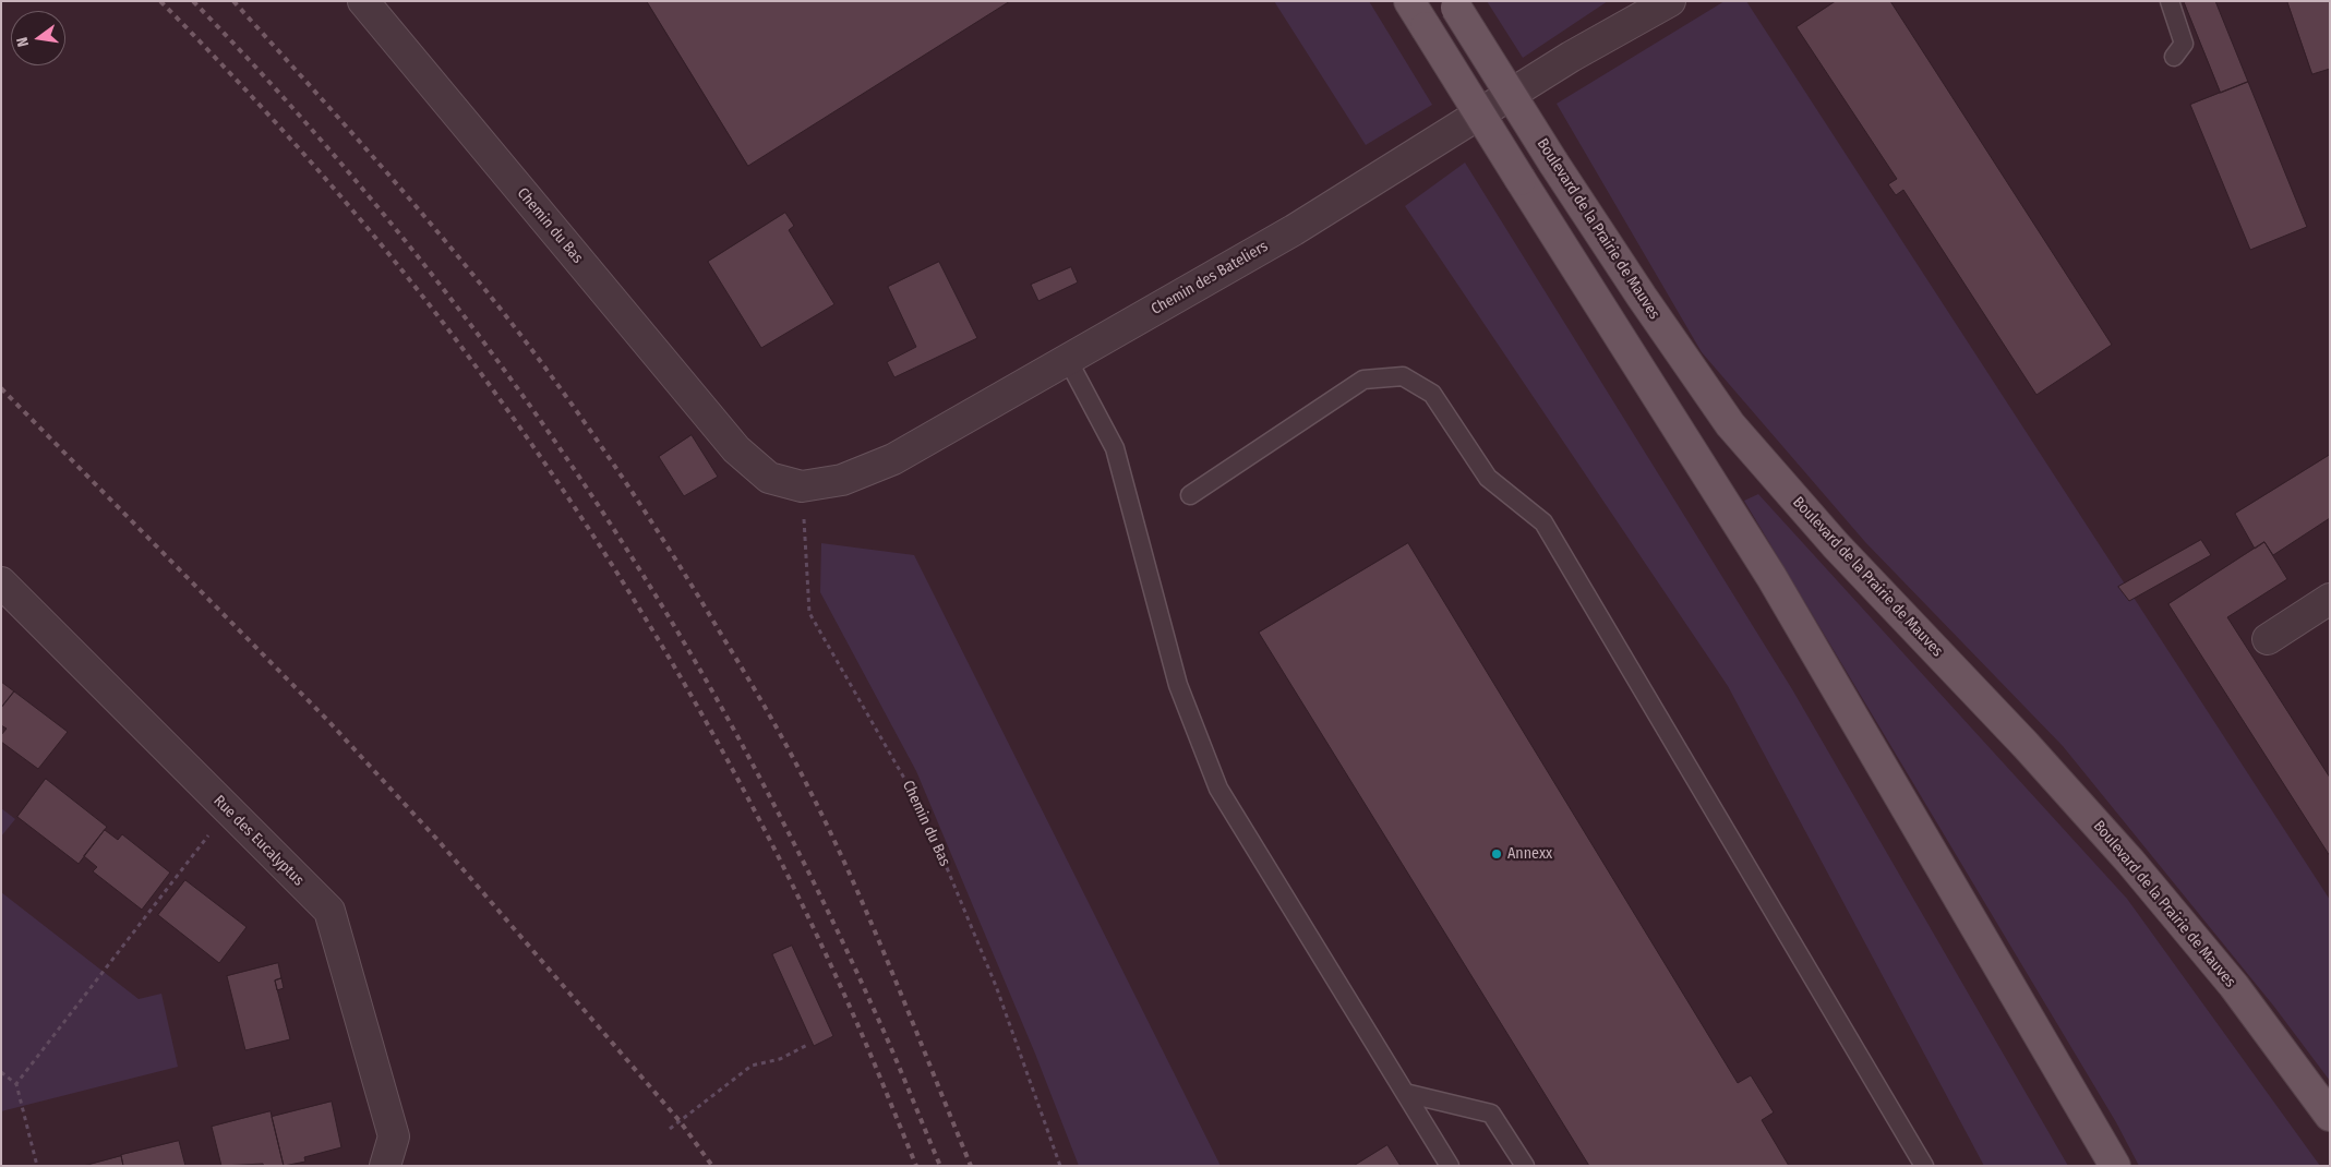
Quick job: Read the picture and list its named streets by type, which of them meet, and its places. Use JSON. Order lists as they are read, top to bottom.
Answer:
{
  "streets": {
    "main road": ["Boulevard de la Prairie de Mauves"],
    "street": ["Chemin du Bas", "Chemin des Bateliers", "Rue des Eucalyptus"]
  },
  "crossings": [
    ["Chemin du Bas", "Chemin des Bateliers"]
  ],
  "places": ["Annexx"],
  "north": "left"
}
